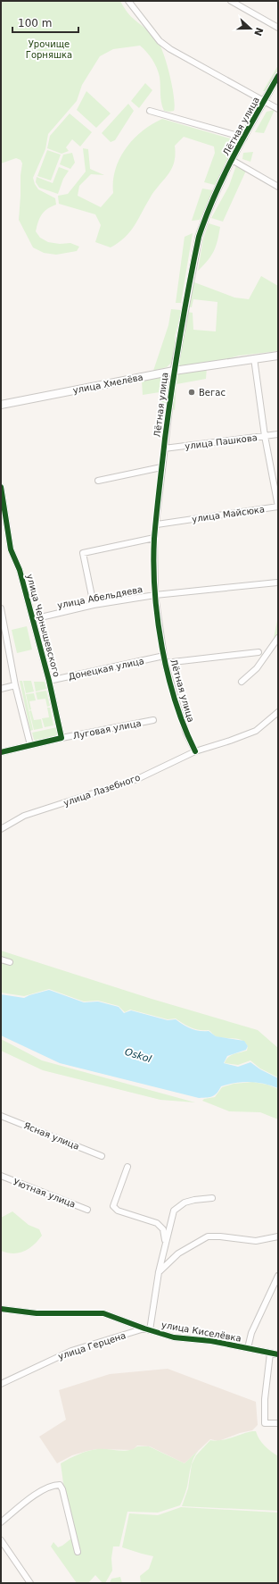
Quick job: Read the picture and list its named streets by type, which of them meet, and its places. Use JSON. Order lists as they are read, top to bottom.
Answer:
{
  "streets": {
    "main road": ["улица Хмелёва"],
    "street": [
      "Лётная улица",
      "улица Пашкова",
      "улица Майсюка",
      "улица Абельдяева",
      "улица Чернышевского",
      "Донецкая улица",
      "Луговая улица",
      "улица Лазебного",
      "Ясная улица",
      "Уютная улица",
      "улица Киселёвка",
      "улица Герцена"
    ]
  },
  "crossings": [
    ["Лётная улица", "улица Хмелёва"],
    ["Лётная улица", "улица Пашкова"],
    ["Лётная улица", "улица Майсюка"],
    ["Лётная улица", "улица Абельдяева"],
    ["Лётная улица", "Донецкая улица"],
    ["Лётная улица", "улица Лазебного"],
    ["улица Хмелёва", "улица Майсюка"],
    ["улица Пашкова", "улица Майсюка"],
    ["улица Абельдяева", "улица Чернышевского"],
    ["улица Чернышевского", "Донецкая улица"],
    ["улица Чернышевского", "Луговая улица"],
    ["улица Киселёвка", "улица Герцена"]
  ],
  "water": ["Oskol"],
  "parks": ["Урочище Горняшка"],
  "places": ["Вегас"],
  "scale_bar": "100 m",
  "north": "right"
}
